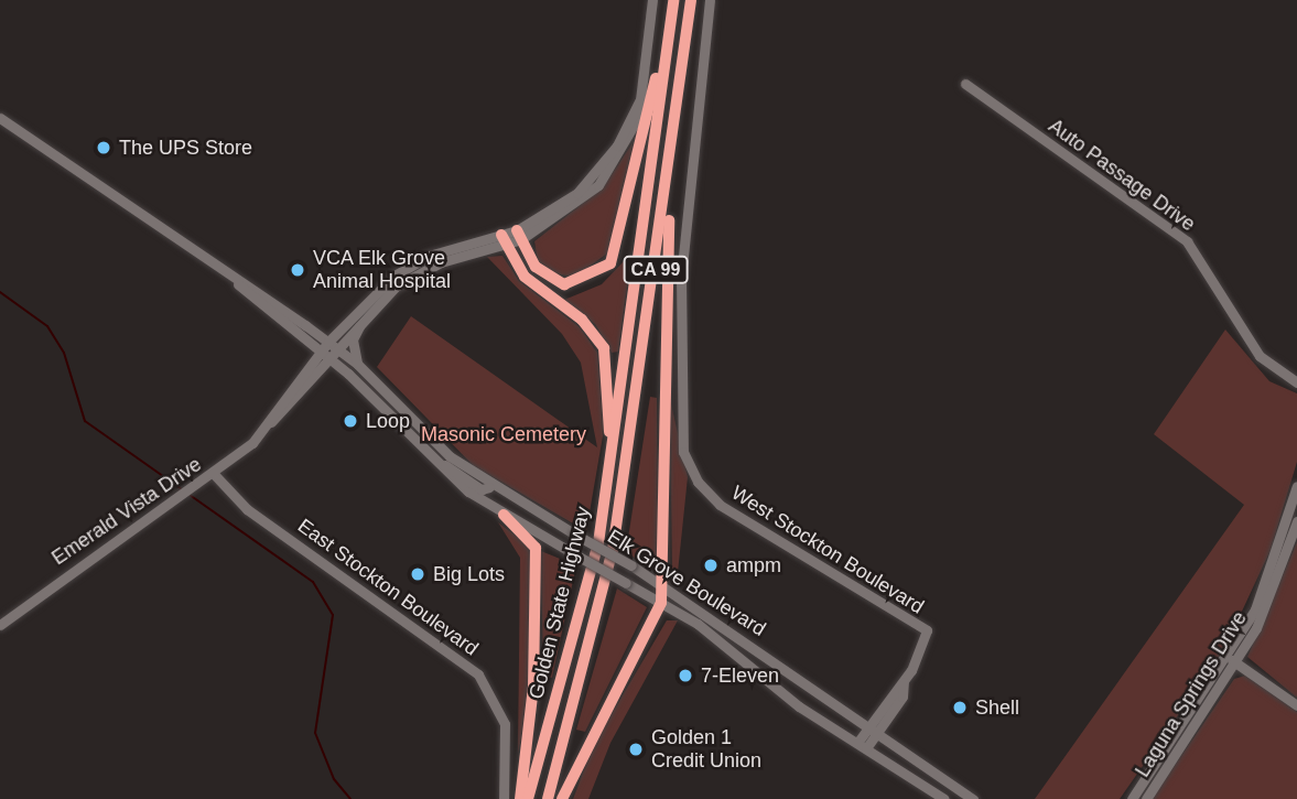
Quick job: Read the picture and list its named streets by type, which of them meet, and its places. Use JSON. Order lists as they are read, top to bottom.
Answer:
{
  "streets": {
    "highway": ["CA 99", "Golden State Highway"],
    "street": [
      "Auto Passage Drive",
      "Emerald Vista Drive",
      "West Stockton Boulevard",
      "Elk Grove Boulevard",
      "East Stockton Boulevard",
      "Laguna Springs Drive"
    ]
  },
  "crossings": [
    ["Emerald Vista Drive", "Elk Grove Boulevard"],
    ["Emerald Vista Drive", "East Stockton Boulevard"]
  ],
  "parks": ["Masonic Cemetery"],
  "places": [
    "The UPS Store",
    "VCA Elk Grove Animal Hospital",
    "Loop",
    "ampm",
    "Big Lots",
    "7-Eleven",
    "Shell",
    "Golden 1 Credit Union"
  ]
}
